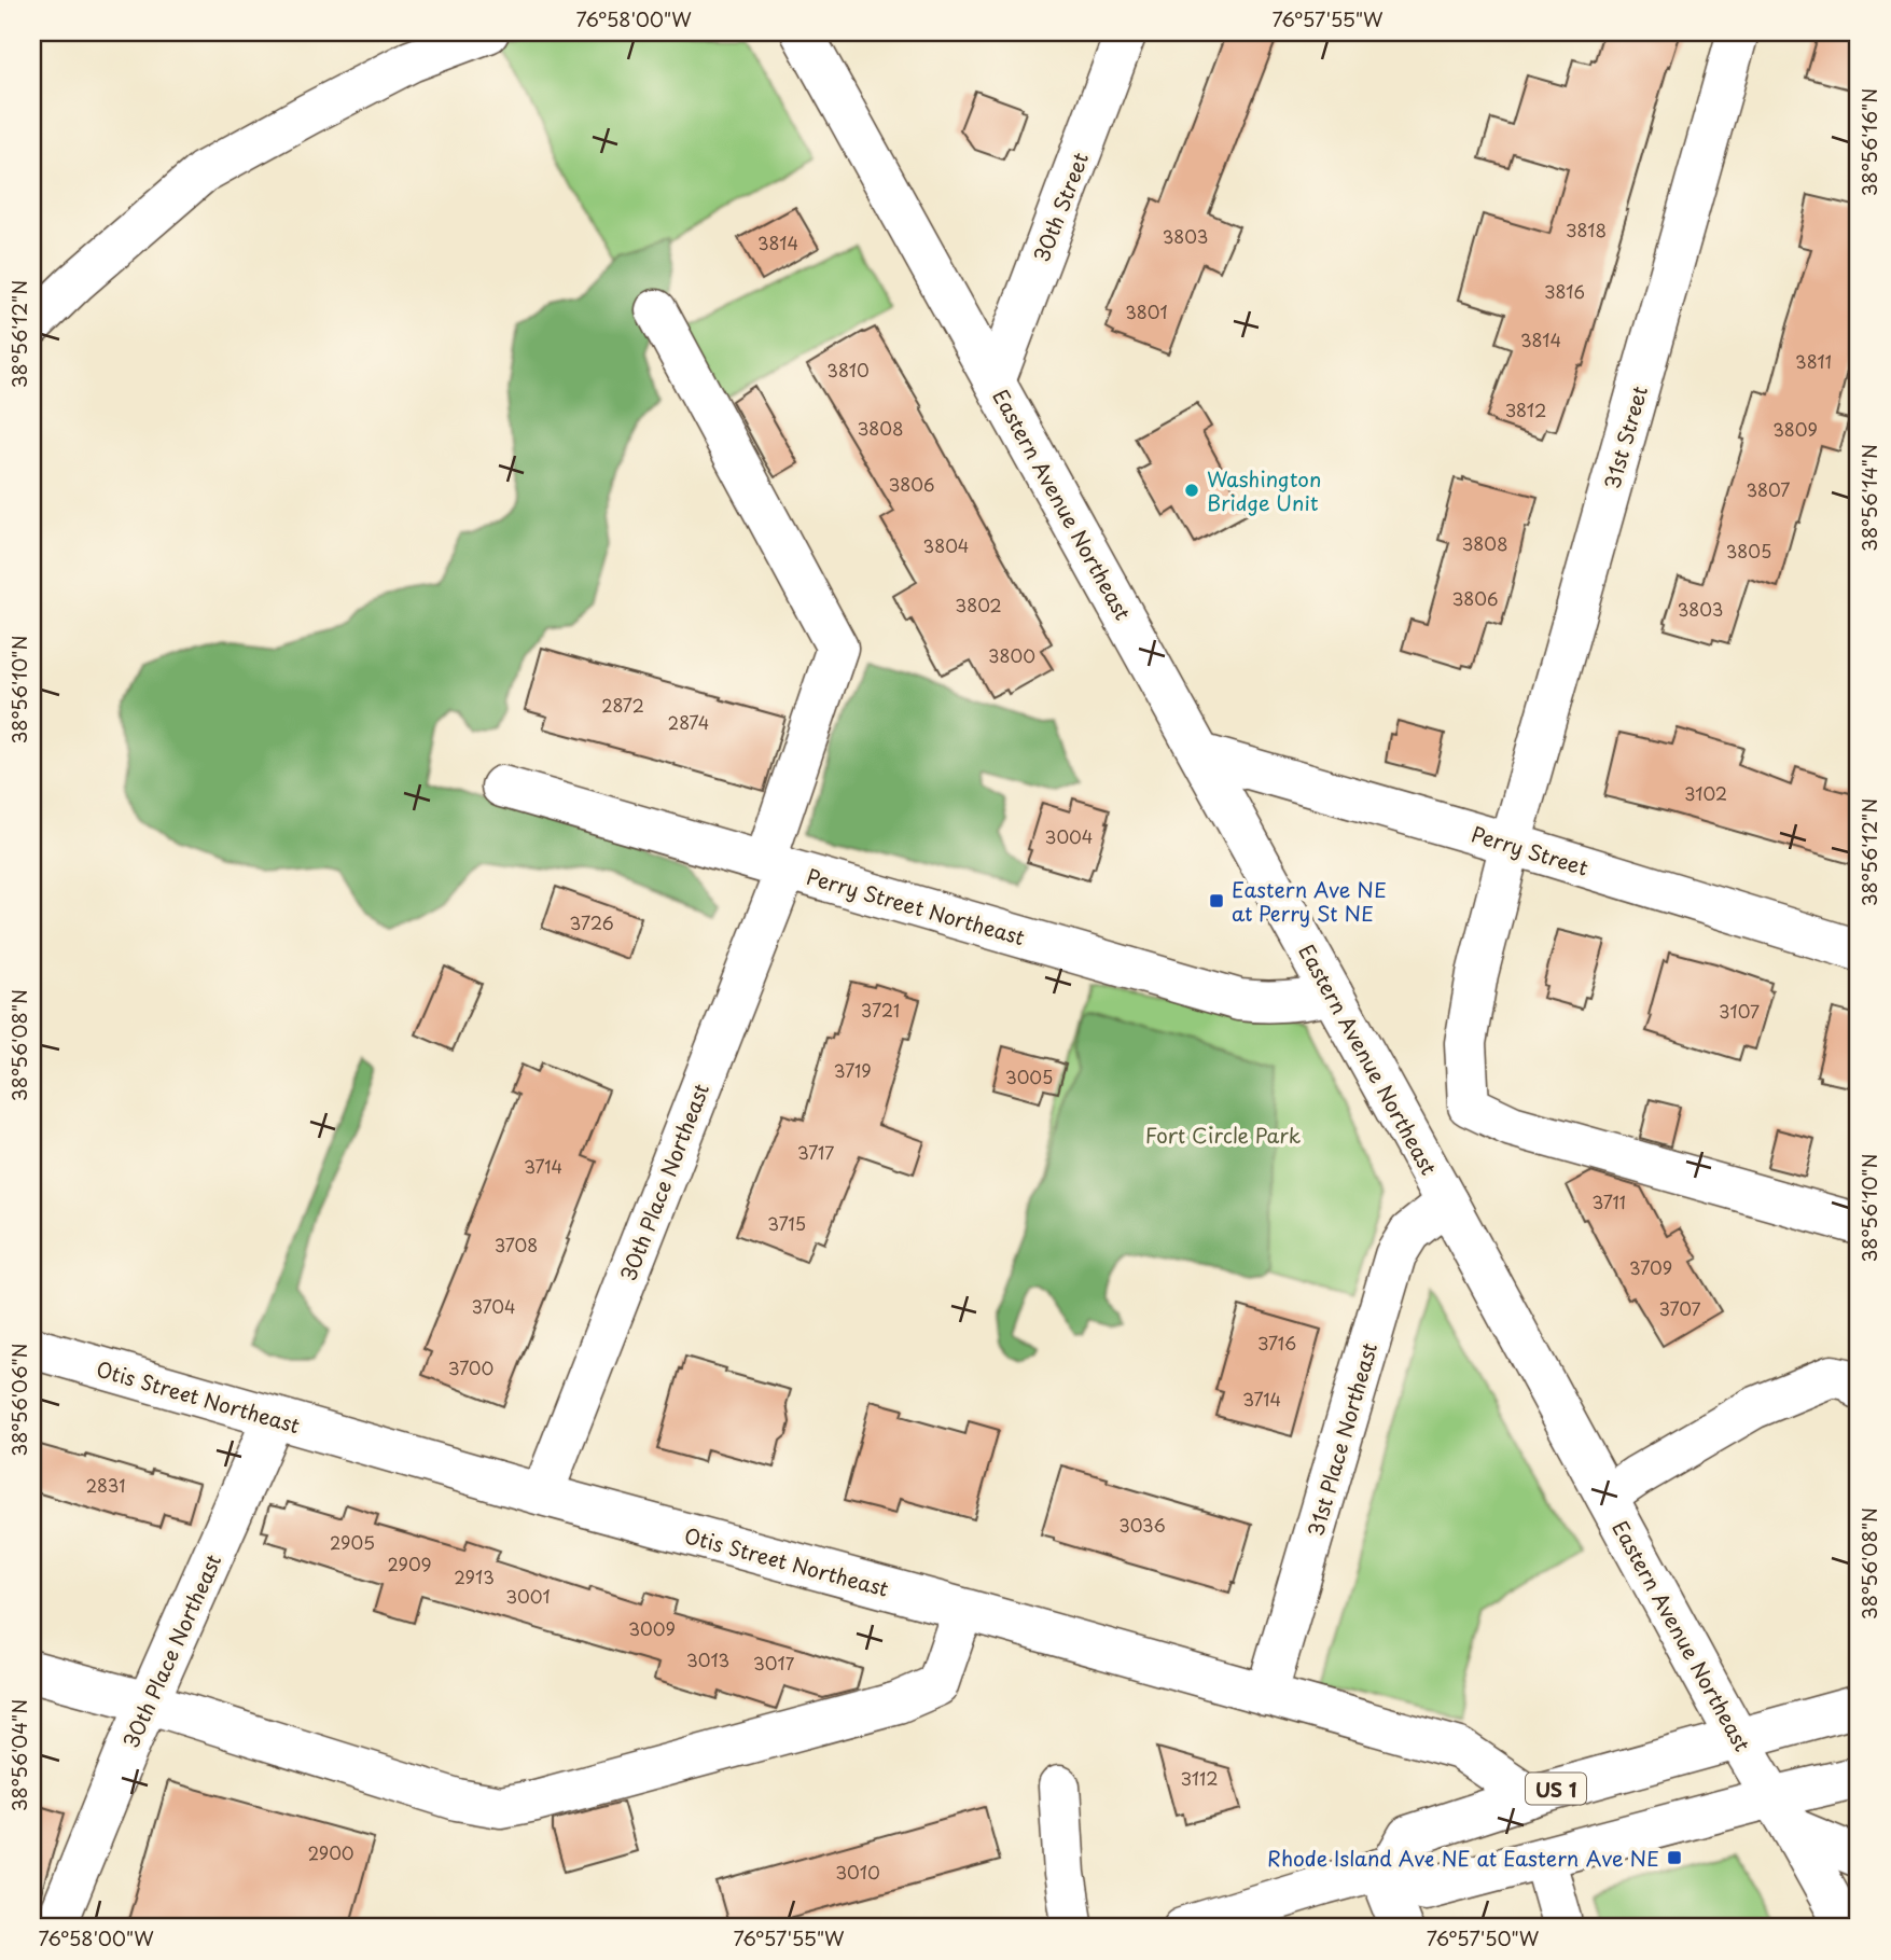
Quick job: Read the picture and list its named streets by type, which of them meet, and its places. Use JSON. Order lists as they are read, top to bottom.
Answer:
{
  "streets": {
    "street": [
      "30th Street",
      "31st Street",
      "Eastern Avenue Northeast",
      "Perry Street",
      "Perry Street Northeast",
      "30th Place Northeast",
      "Otis Street Northeast",
      "31st Place Northeast",
      "US 1"
    ]
  },
  "crossings": [
    ["30th Street", "Eastern Avenue Northeast"],
    ["31st Street", "Perry Street"],
    ["Eastern Avenue Northeast", "Perry Street"],
    ["Eastern Avenue Northeast", "Perry Street Northeast"],
    ["Eastern Avenue Northeast", "31st Place Northeast"],
    ["Eastern Avenue Northeast", "US 1"],
    ["Perry Street Northeast", "30th Place Northeast"],
    ["30th Place Northeast", "Otis Street Northeast"],
    ["Otis Street Northeast", "31st Place Northeast"],
    ["Otis Street Northeast", "US 1"]
  ],
  "parks": ["Fort Circle Park"],
  "places": {
    "other": ["Washington Bridge Unit"],
    "transit": ["Eastern Ave NE at Perry St NE", "Rhode Island Ave NE at Eastern Ave NE"]
  },
  "house_numbers": [
    "3818",
    "3803",
    "3814",
    "3816",
    "3801",
    "3814",
    "3811",
    "3810",
    "3812",
    "3808",
    "3809",
    "3806",
    "3807",
    "3808",
    "3804",
    "3805",
    "3806",
    "3802",
    "3803",
    "3800",
    "2872",
    "2874",
    "3102",
    "3004",
    "3726",
    "3721",
    "3107",
    "3719",
    "3005",
    "3717",
    "3714",
    "3711",
    "3715",
    "3708",
    "3709",
    "3704",
    "3707",
    "3716",
    "3700",
    "3714",
    "2831",
    "3036",
    "2905",
    "2909",
    "2913",
    "3001",
    "3009",
    "3013",
    "3017",
    "3112",
    "2900",
    "3010"
  ],
  "coordinates": [
    "76°58'00\"W",
    "76°57'55\"W",
    "38°56'16\"N",
    "38°56'12\"N",
    "38°56'14\"N",
    "38°56'10\"N",
    "38°56'08\"N",
    "38°56'06\"N",
    "38°56'04\"N",
    "76°57'50\"W"
  ]
}
